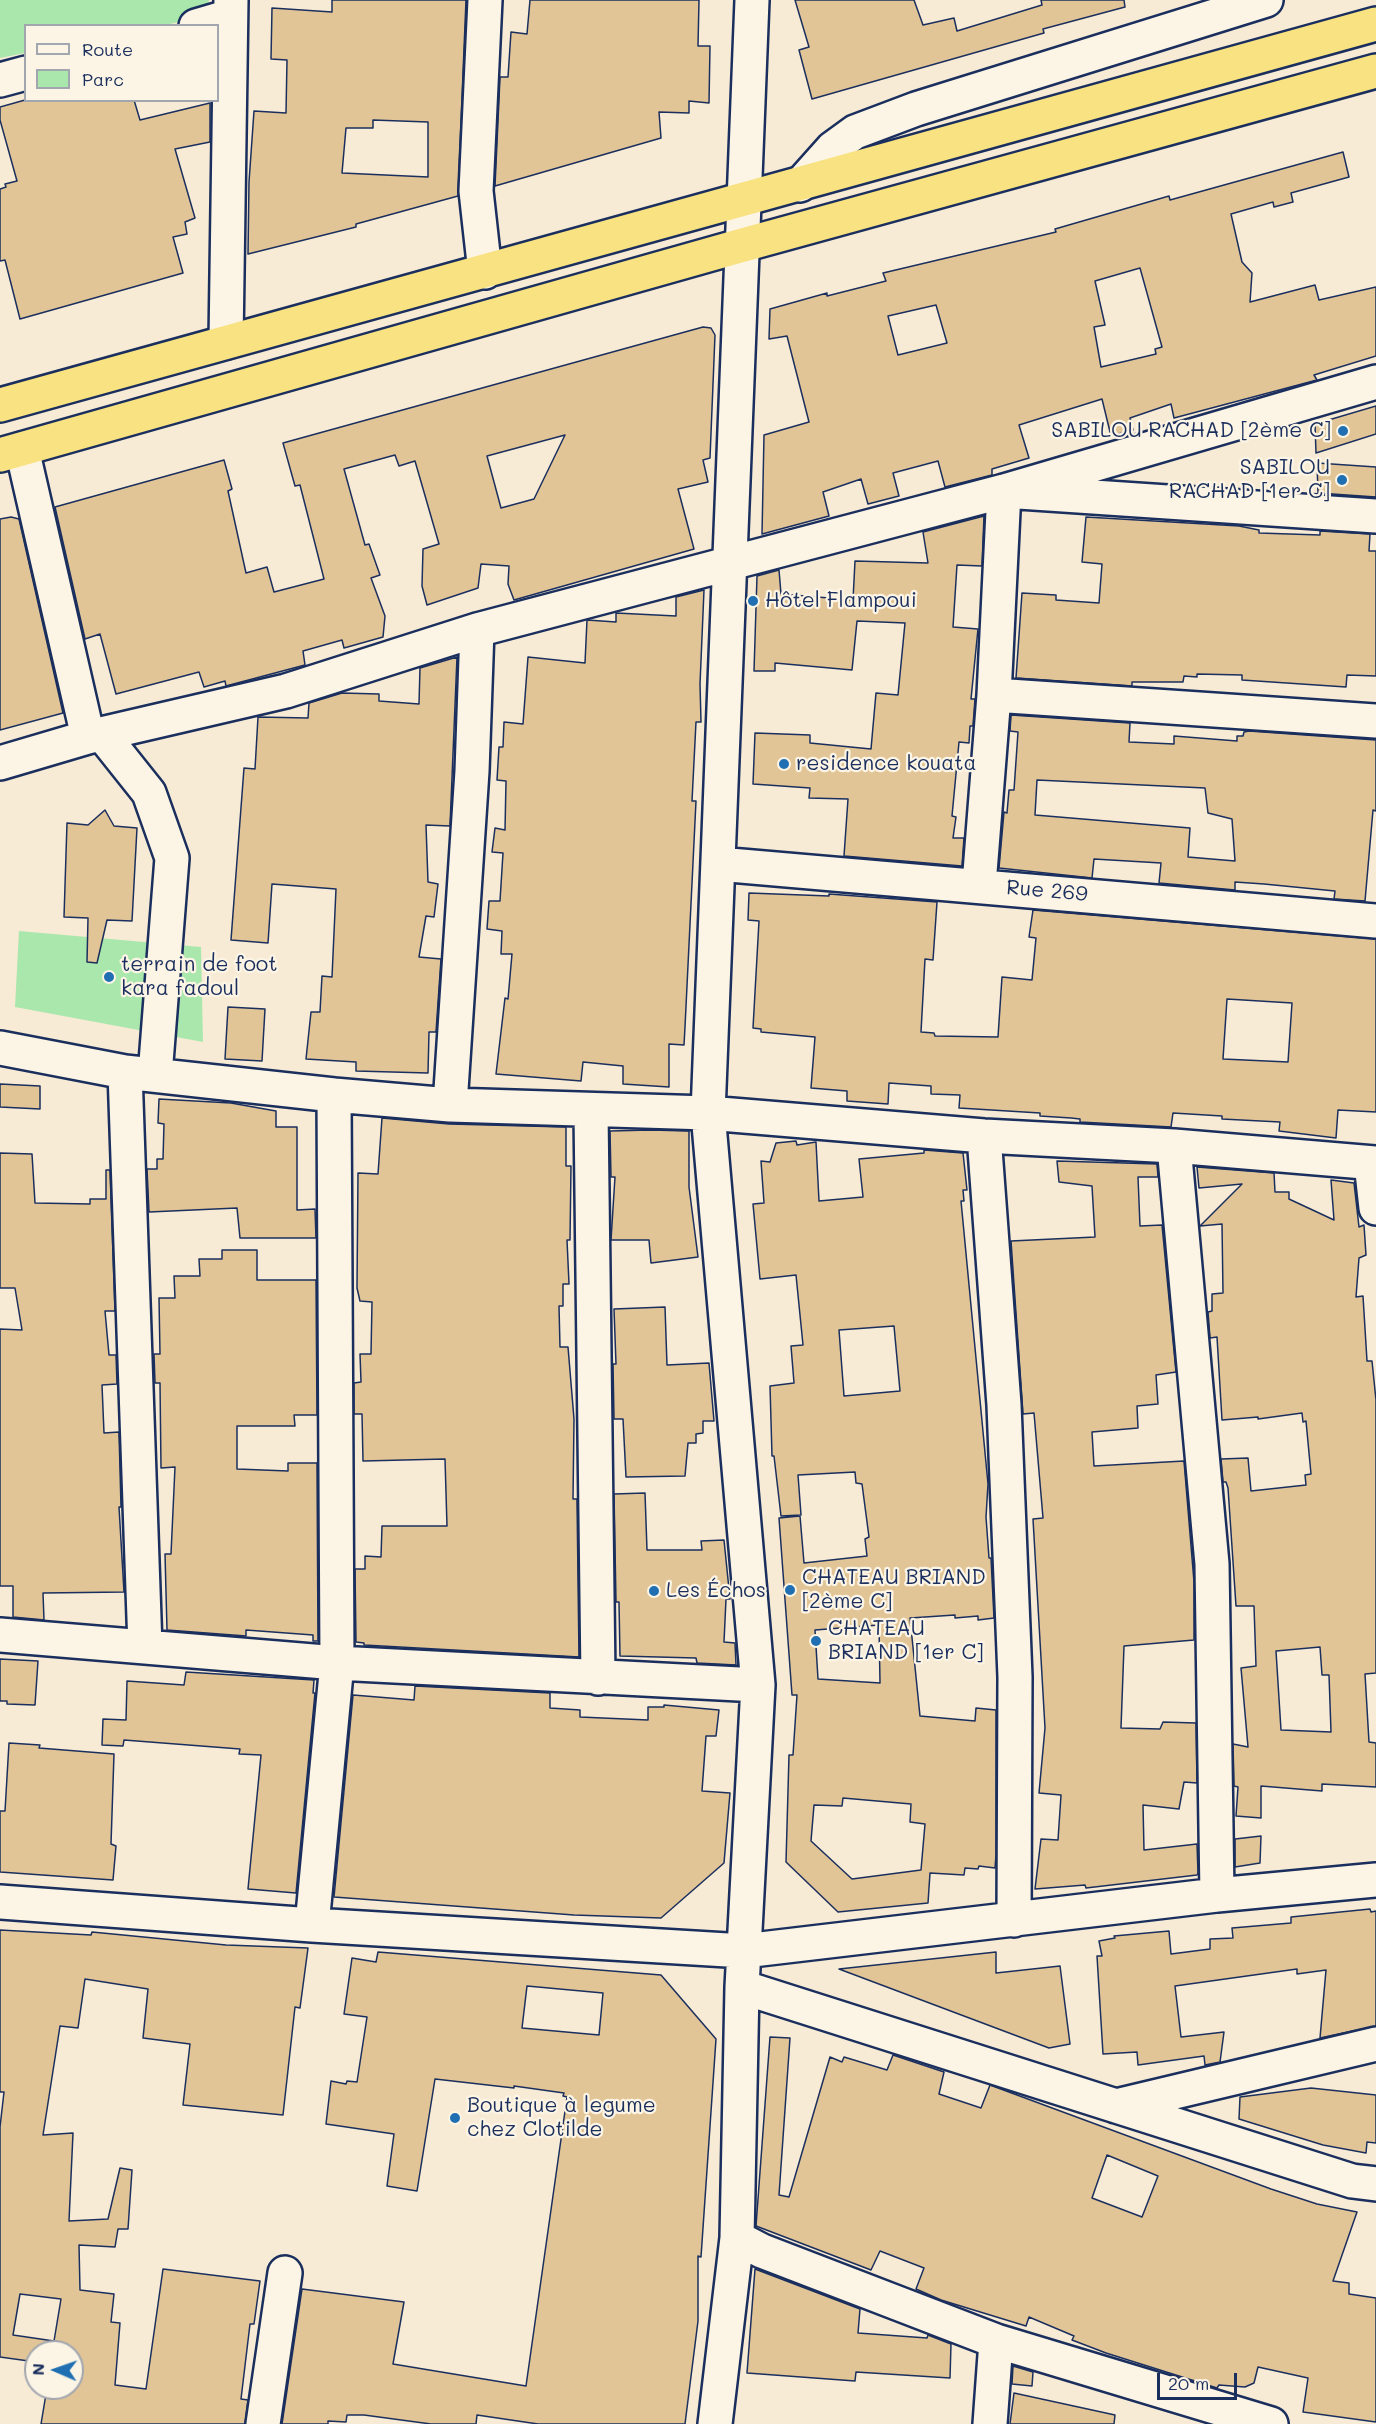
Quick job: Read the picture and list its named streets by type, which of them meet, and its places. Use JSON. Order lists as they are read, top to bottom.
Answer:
{
  "streets": {
    "street": ["Rue 269"]
  },
  "places": [
    "SABILOU RACHAD [2ème C]",
    "SABILOU RACHAD [1er C]",
    "Hôtel Flampoui",
    "residence kouata",
    "terrain de foot kara fadoul",
    "CHATEAU BRIAND [2ème C]",
    "Les Échos",
    "CHATEAU BRIAND [1er C]",
    "Boutique à legume chez Clotilde"
  ],
  "legend": ["Route", "Parc"],
  "scale_bar": "20 m",
  "north": "left"
}
